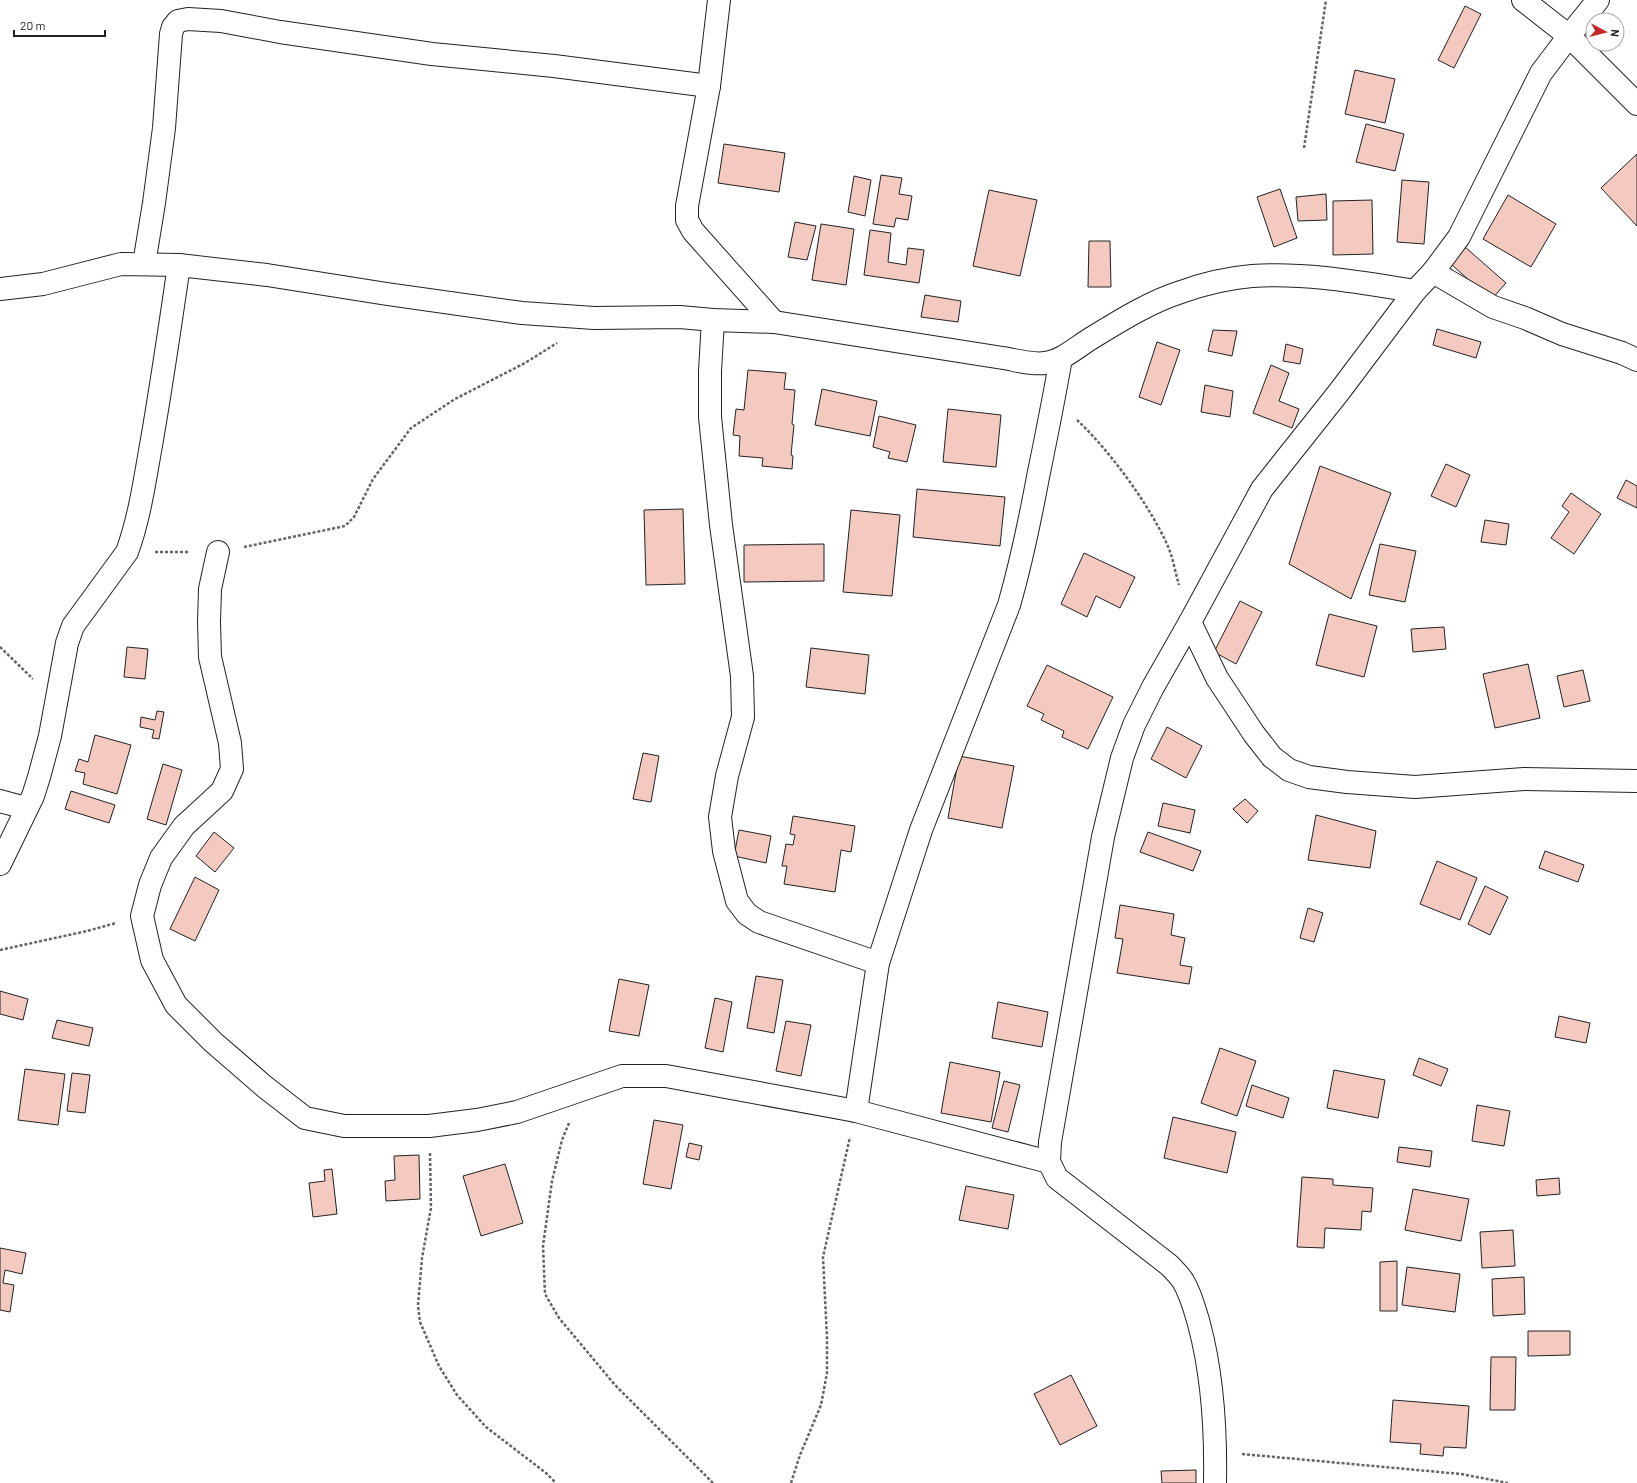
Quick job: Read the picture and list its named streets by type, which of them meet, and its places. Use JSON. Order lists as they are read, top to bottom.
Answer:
{
  "scale_bar": "20 m",
  "north": "right"
}
